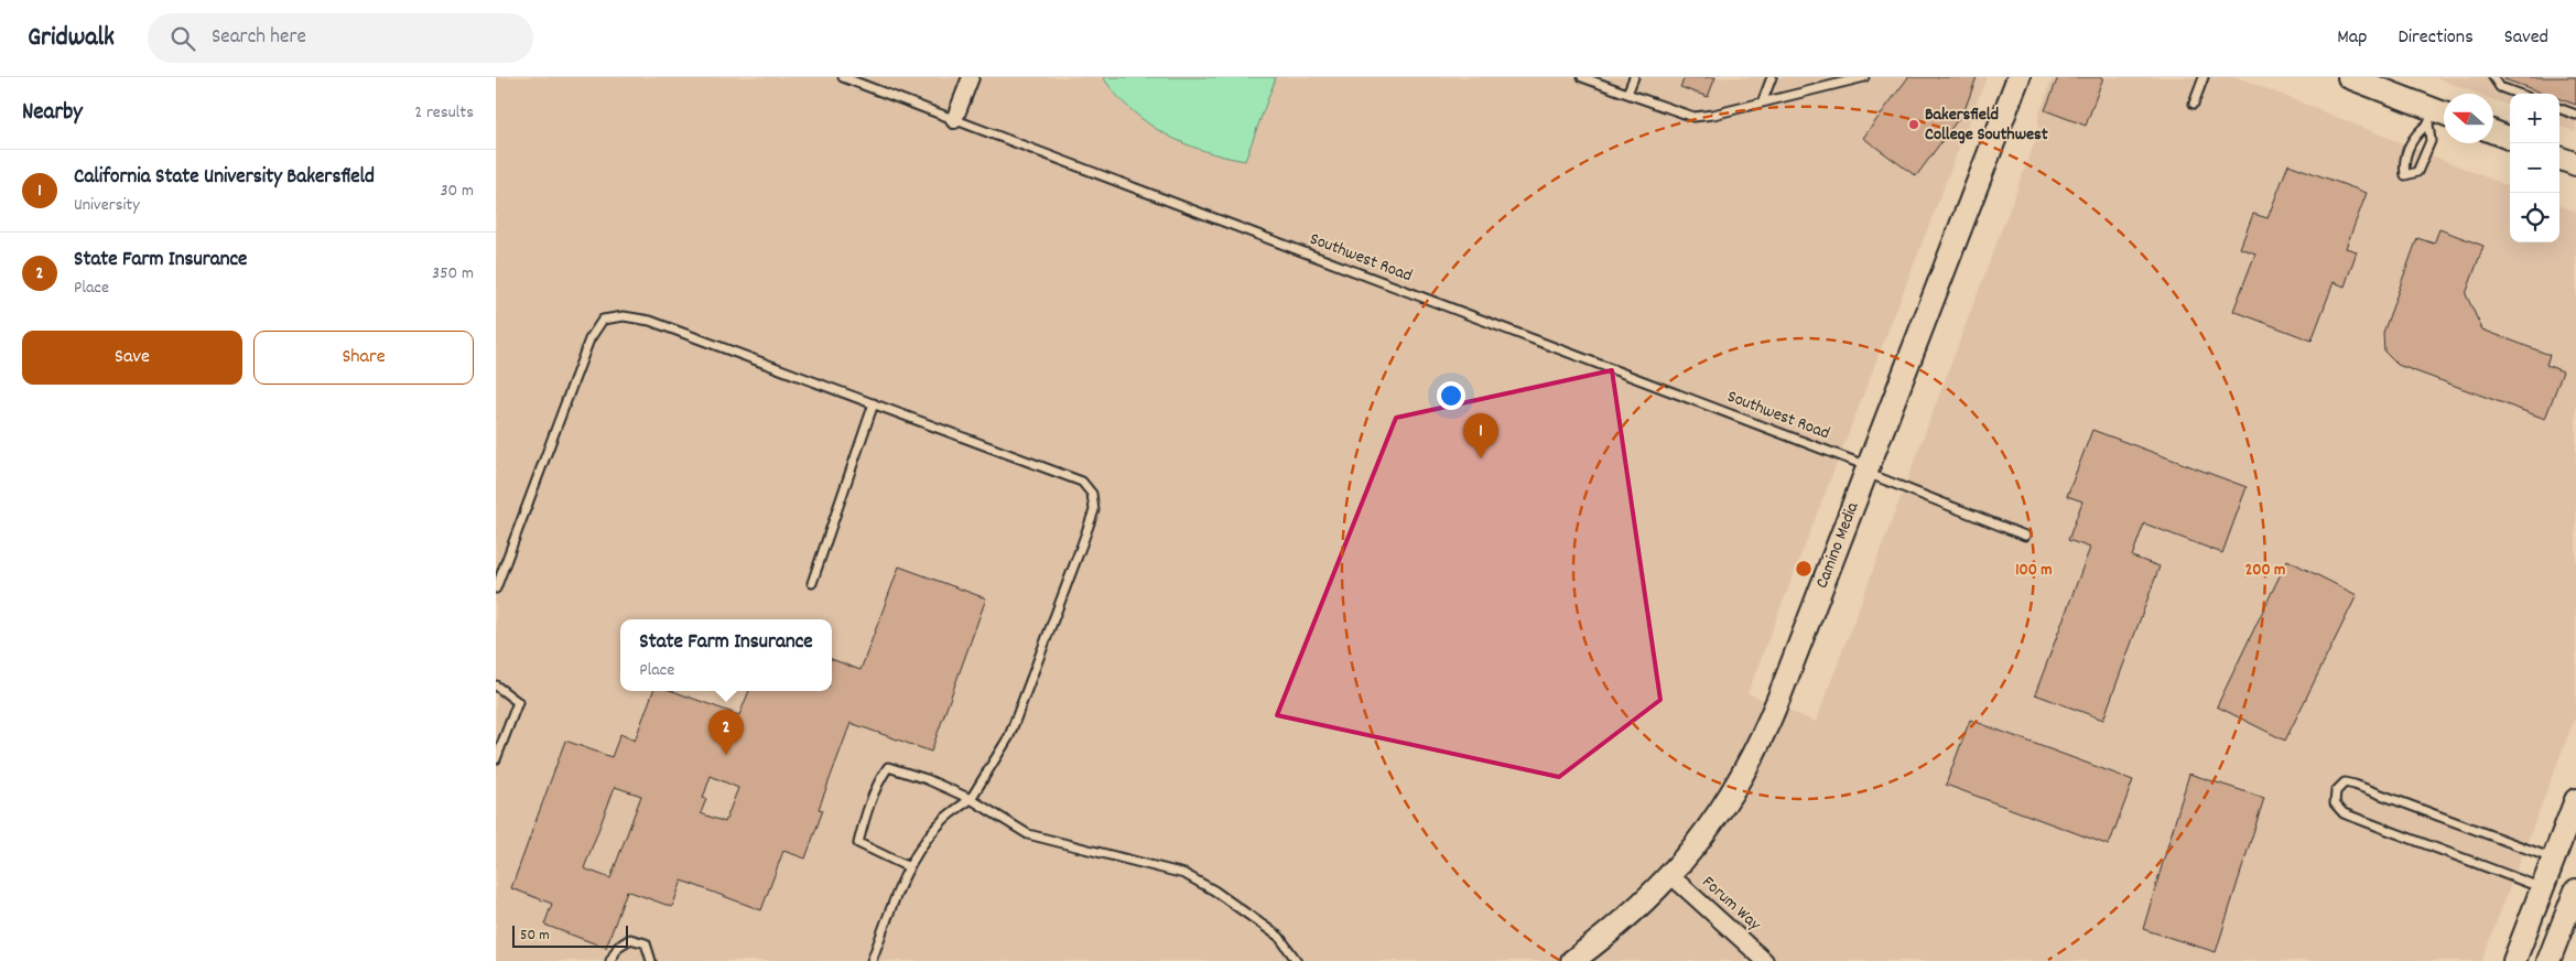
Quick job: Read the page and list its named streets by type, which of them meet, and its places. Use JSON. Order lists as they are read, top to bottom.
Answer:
{
  "streets": {
    "street": ["Camino Media", "Forum Way"],
    "lane": ["Southwest Road"]
  },
  "crossings": [
    ["Southwest Road", "Camino Media"],
    ["Camino Media", "Forum Way"]
  ],
  "places": ["Bakersfield College Southwest"],
  "scale_bar": "50 m",
  "north": "left",
  "page": {
    "header": "Gridwalk",
    "search": "Search here",
    "nav": ["Map", "Directions", "Saved"],
    "heading": ["Nearby", "2 results"],
    "map_buttons": ["+", "−"],
    "list": [
      {
        "mark": "1",
        "name": "California State University Bakersfield",
        "note": "University",
        "value": "30 m"
      },
      {
        "mark": "2",
        "name": "State Farm Insurance",
        "note": "Place",
        "value": "350 m"
      }
    ],
    "buttons": ["Save", "Share"],
    "pins": ["1", "2"],
    "popup": ["State Farm Insurance", "Place"],
    "scale": "50 m"
  },
  "rings": ["100 m", "200 m"]
}
